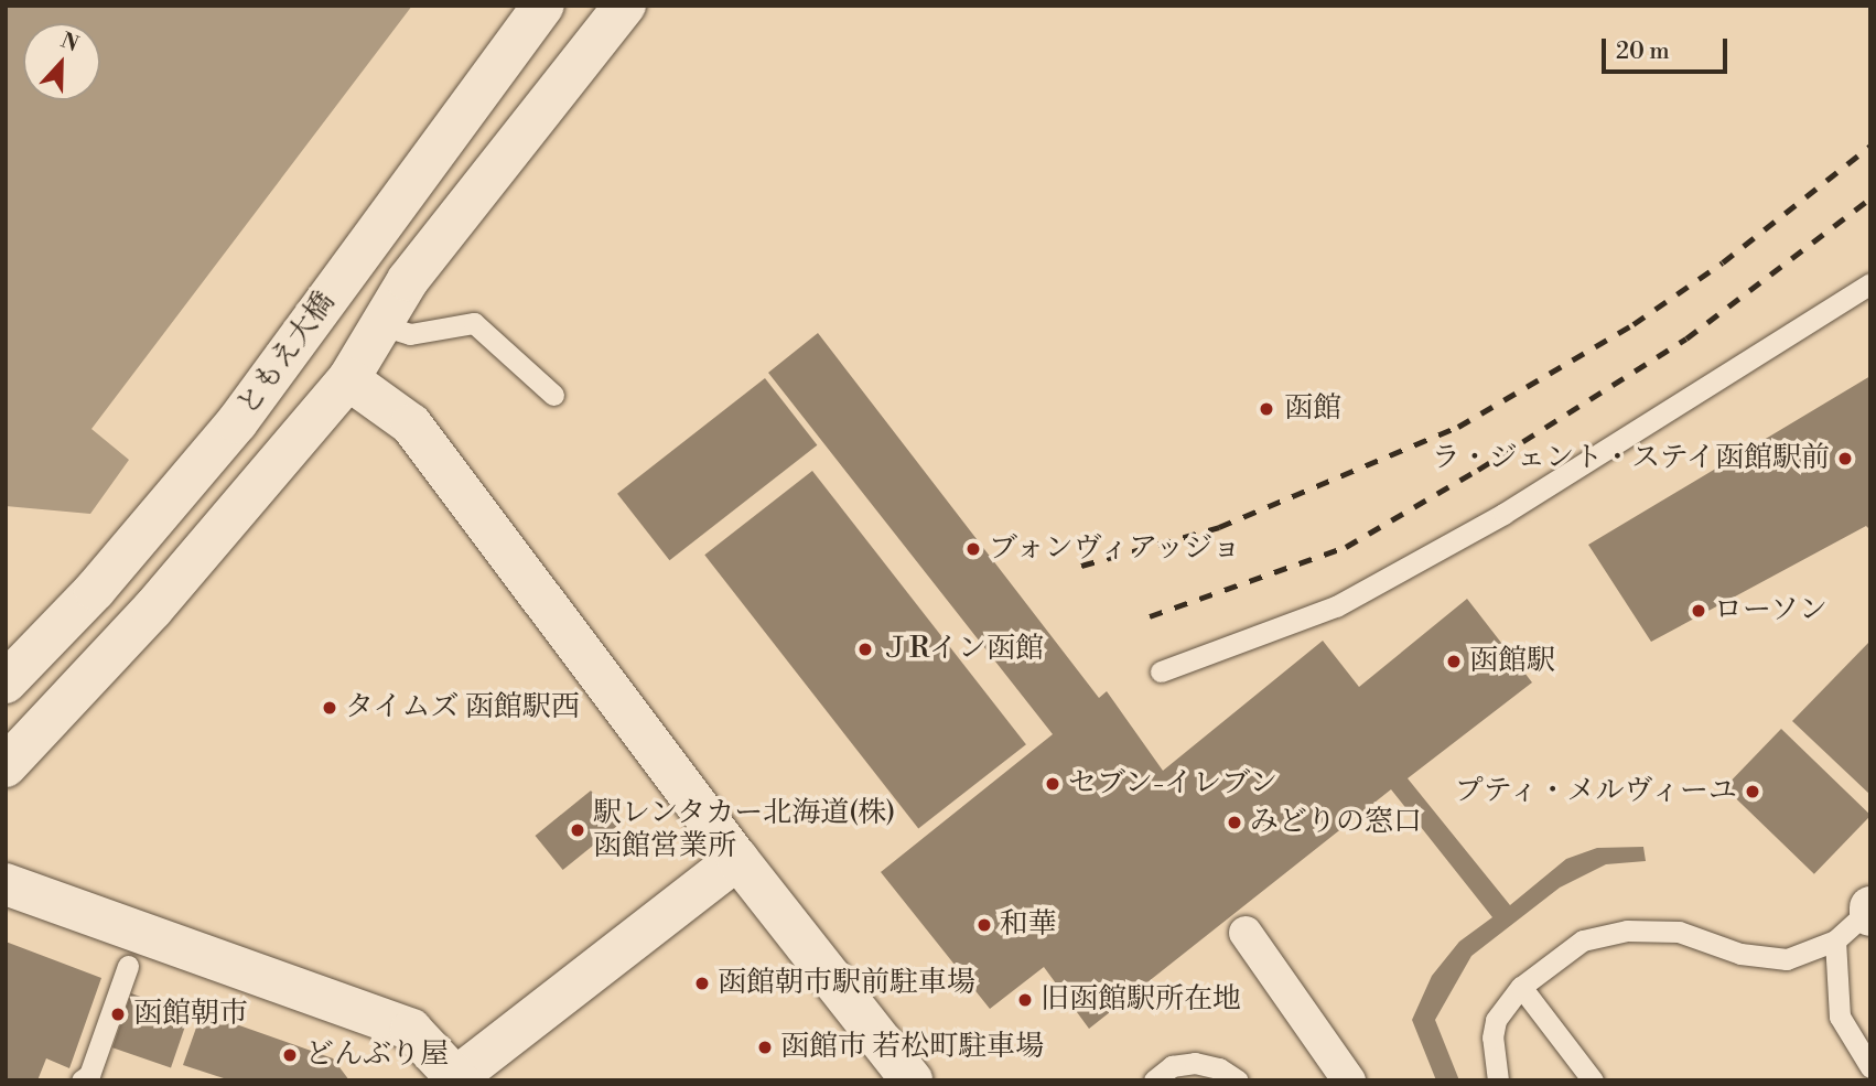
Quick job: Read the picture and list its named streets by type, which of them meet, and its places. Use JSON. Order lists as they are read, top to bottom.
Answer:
{
  "streets": {
    "street": ["ともえ大橋"]
  },
  "places": [
    "函館",
    "ラ・ジェント・ステイ函館駅前",
    "ブォンヴィアッジョ",
    "ローソン",
    "ＪRイン函館",
    "函館駅",
    "タイムズ 函館駅西",
    "セブン-イレブン",
    "プティ・メルヴィーユ",
    "みどりの窓口",
    "駅レンタカー北海道(株) 函館営業所",
    "和華",
    "函館朝市駅前駐車場",
    "旧函館駅所在地",
    "函館朝市",
    "函館市 若松町駐車場",
    "どんぶり屋"
  ],
  "scale_bar": "20 m",
  "north": "top"
}
